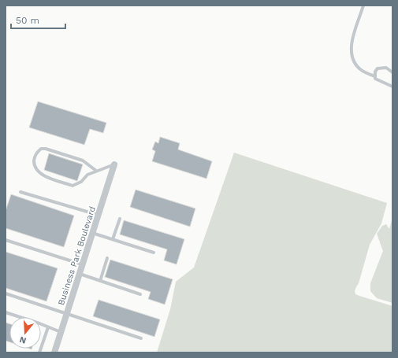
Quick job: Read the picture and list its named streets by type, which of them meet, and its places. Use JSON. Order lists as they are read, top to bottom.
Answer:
{
  "streets": {
    "street": ["Business Park Boulevard"]
  },
  "scale_bar": "50 m",
  "north": "bottom"
}
